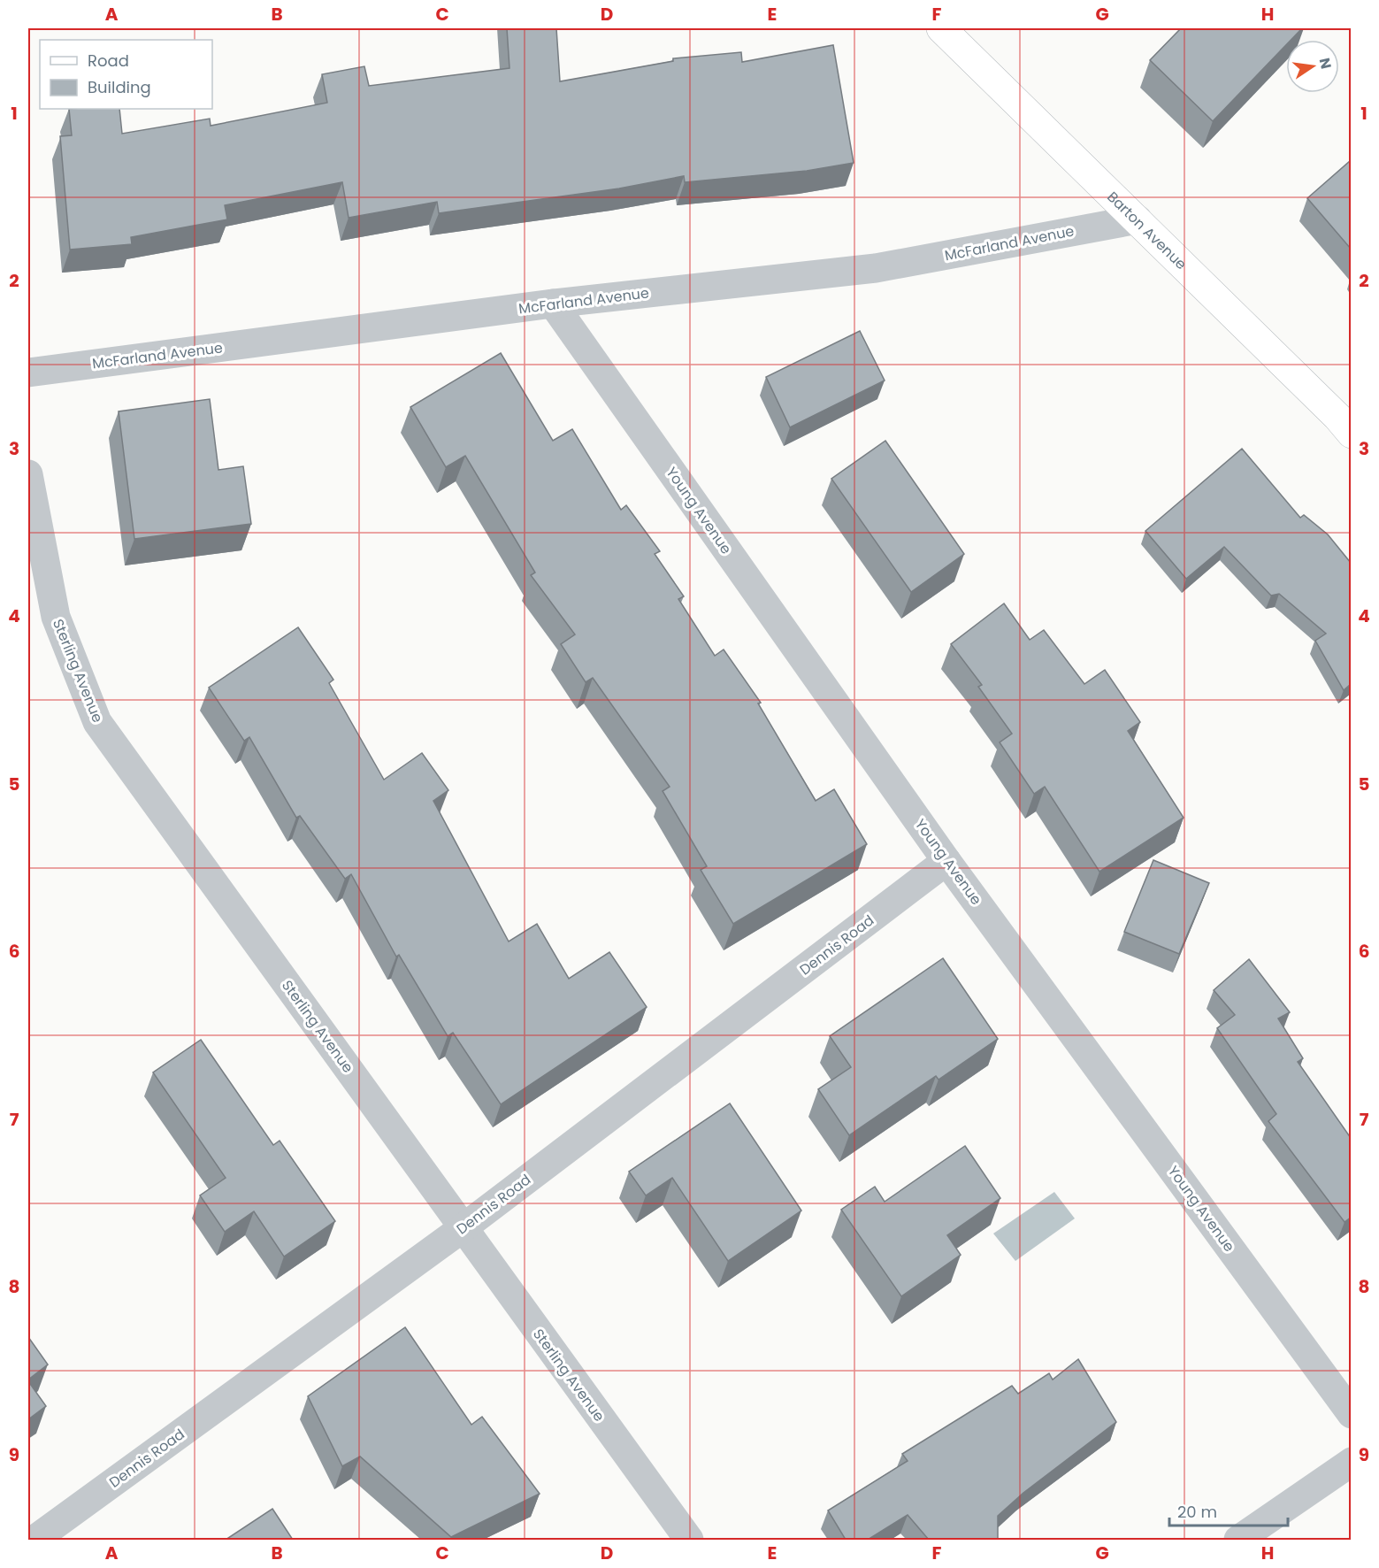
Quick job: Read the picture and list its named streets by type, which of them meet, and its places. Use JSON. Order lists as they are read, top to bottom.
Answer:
{
  "streets": {
    "main road": ["Barton Avenue"],
    "street": [
      "McFarland Avenue",
      "Young Avenue",
      "Sterling Avenue",
      "Dennis Road"
    ]
  },
  "crossings": [
    ["Barton Avenue", "McFarland Avenue"],
    ["McFarland Avenue", "Young Avenue"],
    ["Young Avenue", "Dennis Road"],
    ["Sterling Avenue", "Dennis Road"]
  ],
  "legend": ["Road", "Building"],
  "scale_bar": "20 m",
  "north": "right",
  "grid": {
    "columns": [
      "A",
      "B",
      "C",
      "D",
      "E",
      "F",
      "G",
      "H"
    ],
    "rows": [
      "1",
      "2",
      "3",
      "4",
      "5",
      "6",
      "7",
      "8",
      "9"
    ]
  }
}
